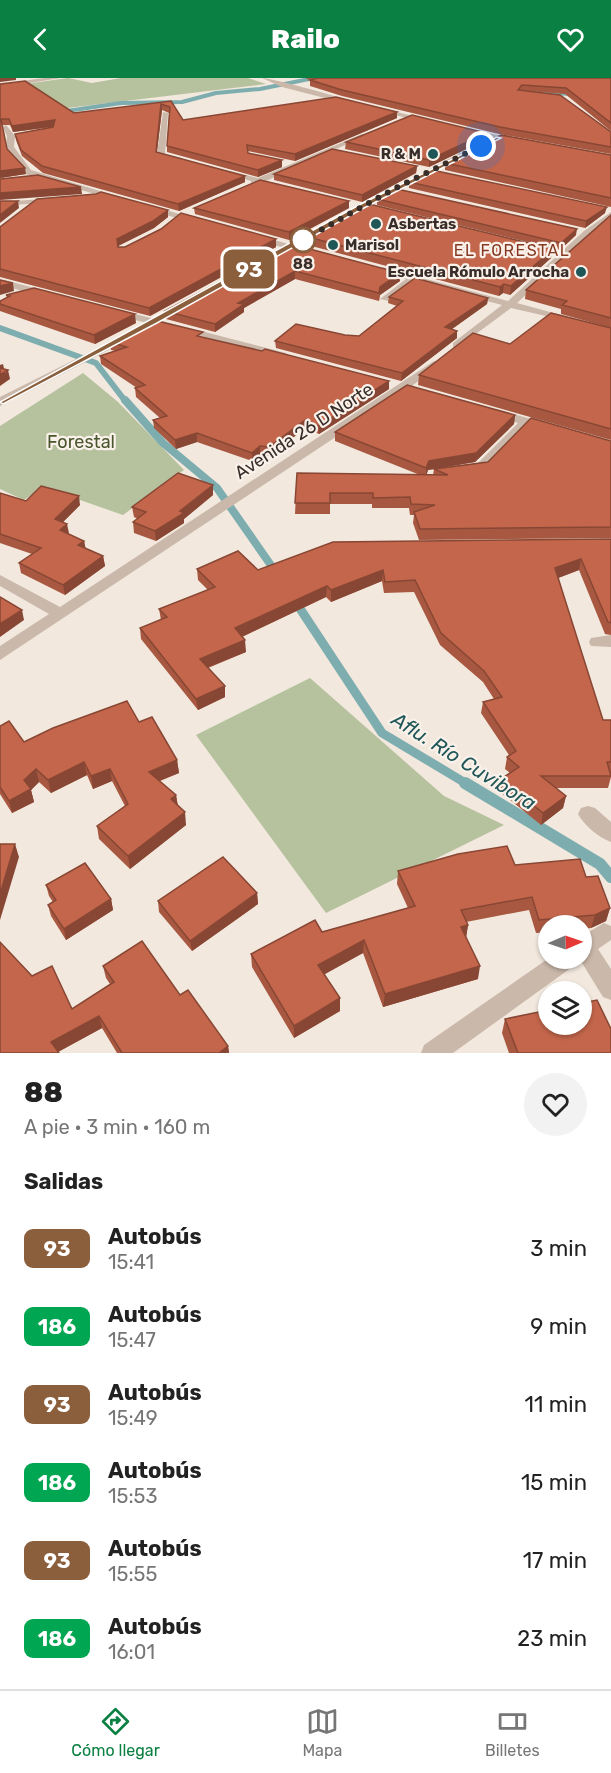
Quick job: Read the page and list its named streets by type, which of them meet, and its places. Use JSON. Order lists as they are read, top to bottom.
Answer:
{
  "streets": {
    "street": ["Avenida 26 D Norte"]
  },
  "districts": ["EL FORESTAL"],
  "water": ["Aflu. Río Cuvibora"],
  "parks": ["Forestal"],
  "places": [
    "R & M",
    "Asbertas",
    "88",
    "Marisol",
    "Escuela Rómulo Arrocha"
  ],
  "lines": ["bus line 93"],
  "north": "right",
  "page": {
    "header": "Railo",
    "on_map": "93",
    "heading": [
      ["88", "A pie · 3 min · 160 m"],
      "Salidas"
    ],
    "list": [
      {
        "mark": "93",
        "name": "Autobús",
        "note": "15:41",
        "value": "3 min"
      },
      {
        "mark": "186",
        "name": "Autobús",
        "note": "15:47",
        "value": "9 min"
      },
      {
        "mark": "93",
        "name": "Autobús",
        "note": "15:49",
        "value": "11 min"
      },
      {
        "mark": "186",
        "name": "Autobús",
        "note": "15:53",
        "value": "15 min"
      },
      {
        "mark": "93",
        "name": "Autobús",
        "note": "15:55",
        "value": "17 min"
      },
      {
        "mark": "186",
        "name": "Autobús",
        "note": "16:01",
        "value": "23 min"
      }
    ],
    "tabs": ["Cómo llegar", "Mapa", "Billetes"]
  }
}
